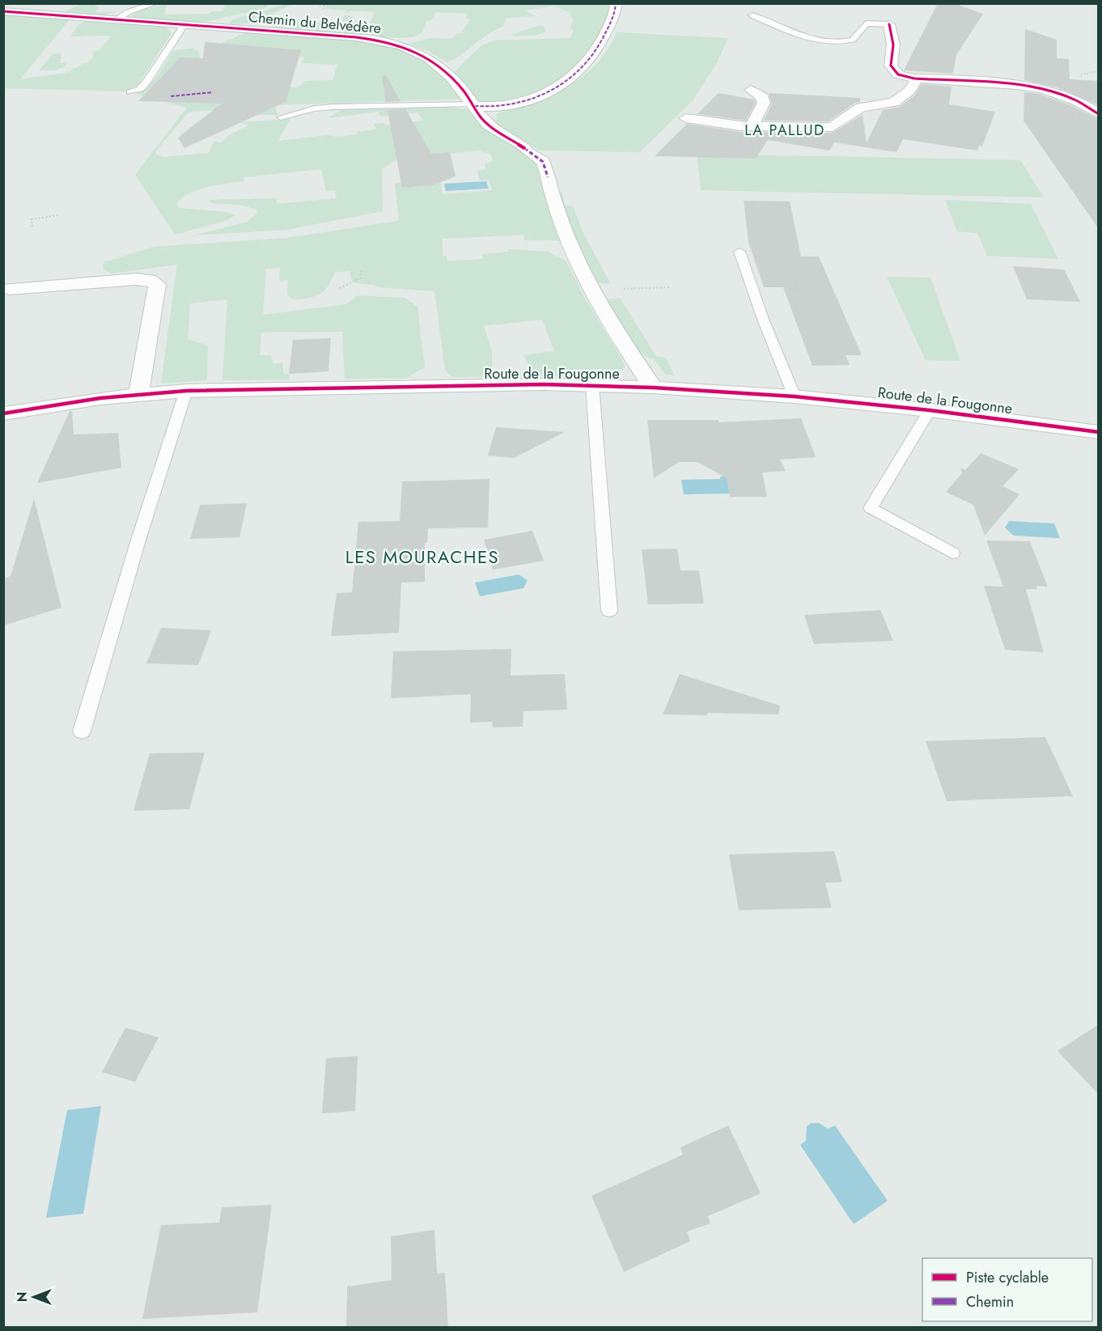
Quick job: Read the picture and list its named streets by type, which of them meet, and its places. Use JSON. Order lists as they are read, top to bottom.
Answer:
{
  "streets": {
    "street": ["Chemin du Belvédère", "Route de la Fougonne"]
  },
  "crossings": [
    ["Chemin du Belvédère", "Route de la Fougonne"]
  ],
  "districts": ["LA PALLUD", "LES MOURACHES"],
  "legend": ["Piste cyclable", "Chemin"],
  "north": "left"
}
